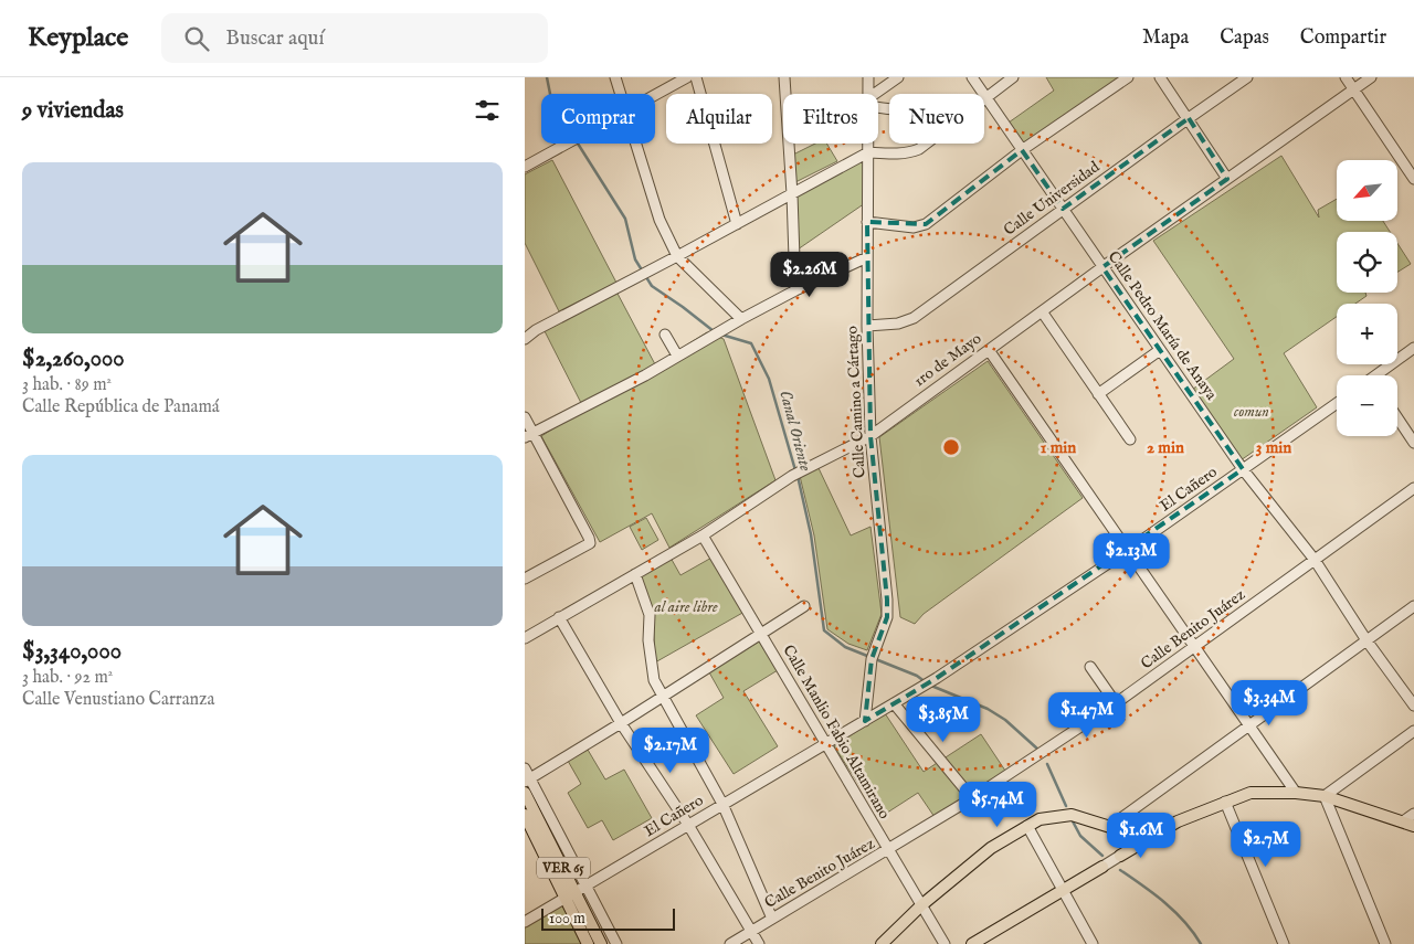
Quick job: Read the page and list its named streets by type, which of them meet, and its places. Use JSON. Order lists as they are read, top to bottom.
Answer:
{
  "streets": {
    "main road": ["VER 65"],
    "street": [
      "Calle Universidad",
      "Calle Pedro María de Anaya",
      "1ro de Mayo",
      "Calle Camino a Cártago",
      "El Cañero",
      "Calle Benito Juárez",
      "Calle Manlio Fabio Altamirano"
    ]
  },
  "crossings": [
    ["Calle Universidad", "Calle Pedro María de Anaya"],
    ["Calle Universidad", "Calle Camino a Cártago"],
    ["Calle Pedro María de Anaya", "1ro de Mayo"],
    ["Calle Pedro María de Anaya", "El Cañero"],
    ["Calle Pedro María de Anaya", "Calle Benito Juárez"],
    ["1ro de Mayo", "Calle Camino a Cártago"],
    ["1ro de Mayo", "Calle Manlio Fabio Altamirano"],
    ["Calle Camino a Cártago", "El Cañero"],
    ["El Cañero", "Calle Manlio Fabio Altamirano"],
    ["El Cañero", "VER 65"],
    ["Calle Benito Juárez", "Calle Manlio Fabio Altamirano"]
  ],
  "water": ["Canal Oriente"],
  "parks": ["comun", "al aire libre"],
  "scale_bar": "100 m",
  "north": "bottom left",
  "page": {
    "header": "Keyplace",
    "search": "Buscar aquí",
    "nav": ["Mapa", "Capas", "Compartir"],
    "heading": "9 viviendas",
    "chip": [
      "Comprar",
      "Alquilar",
      "Filtros",
      "Nuevo"
    ],
    "list": [
      {
        "name": "$2,260,000",
        "note": "3 hab. · 89 m² · Calle República de Panamá"
      },
      {
        "name": "$3,340,000",
        "note": "3 hab. · 92 m² · Calle Venustiano Carranza"
      }
    ],
    "map_buttons": ["+", "−"],
    "price": [
      "$2.26M",
      "$2.13M",
      "$3.34M",
      "$1.47M",
      "$3.85M",
      "$2.17M",
      "$5.74M",
      "$1.6M",
      "$2.7M"
    ],
    "scale": "100 m"
  },
  "rings": ["1 min", "2 min", "3 min"]
}
